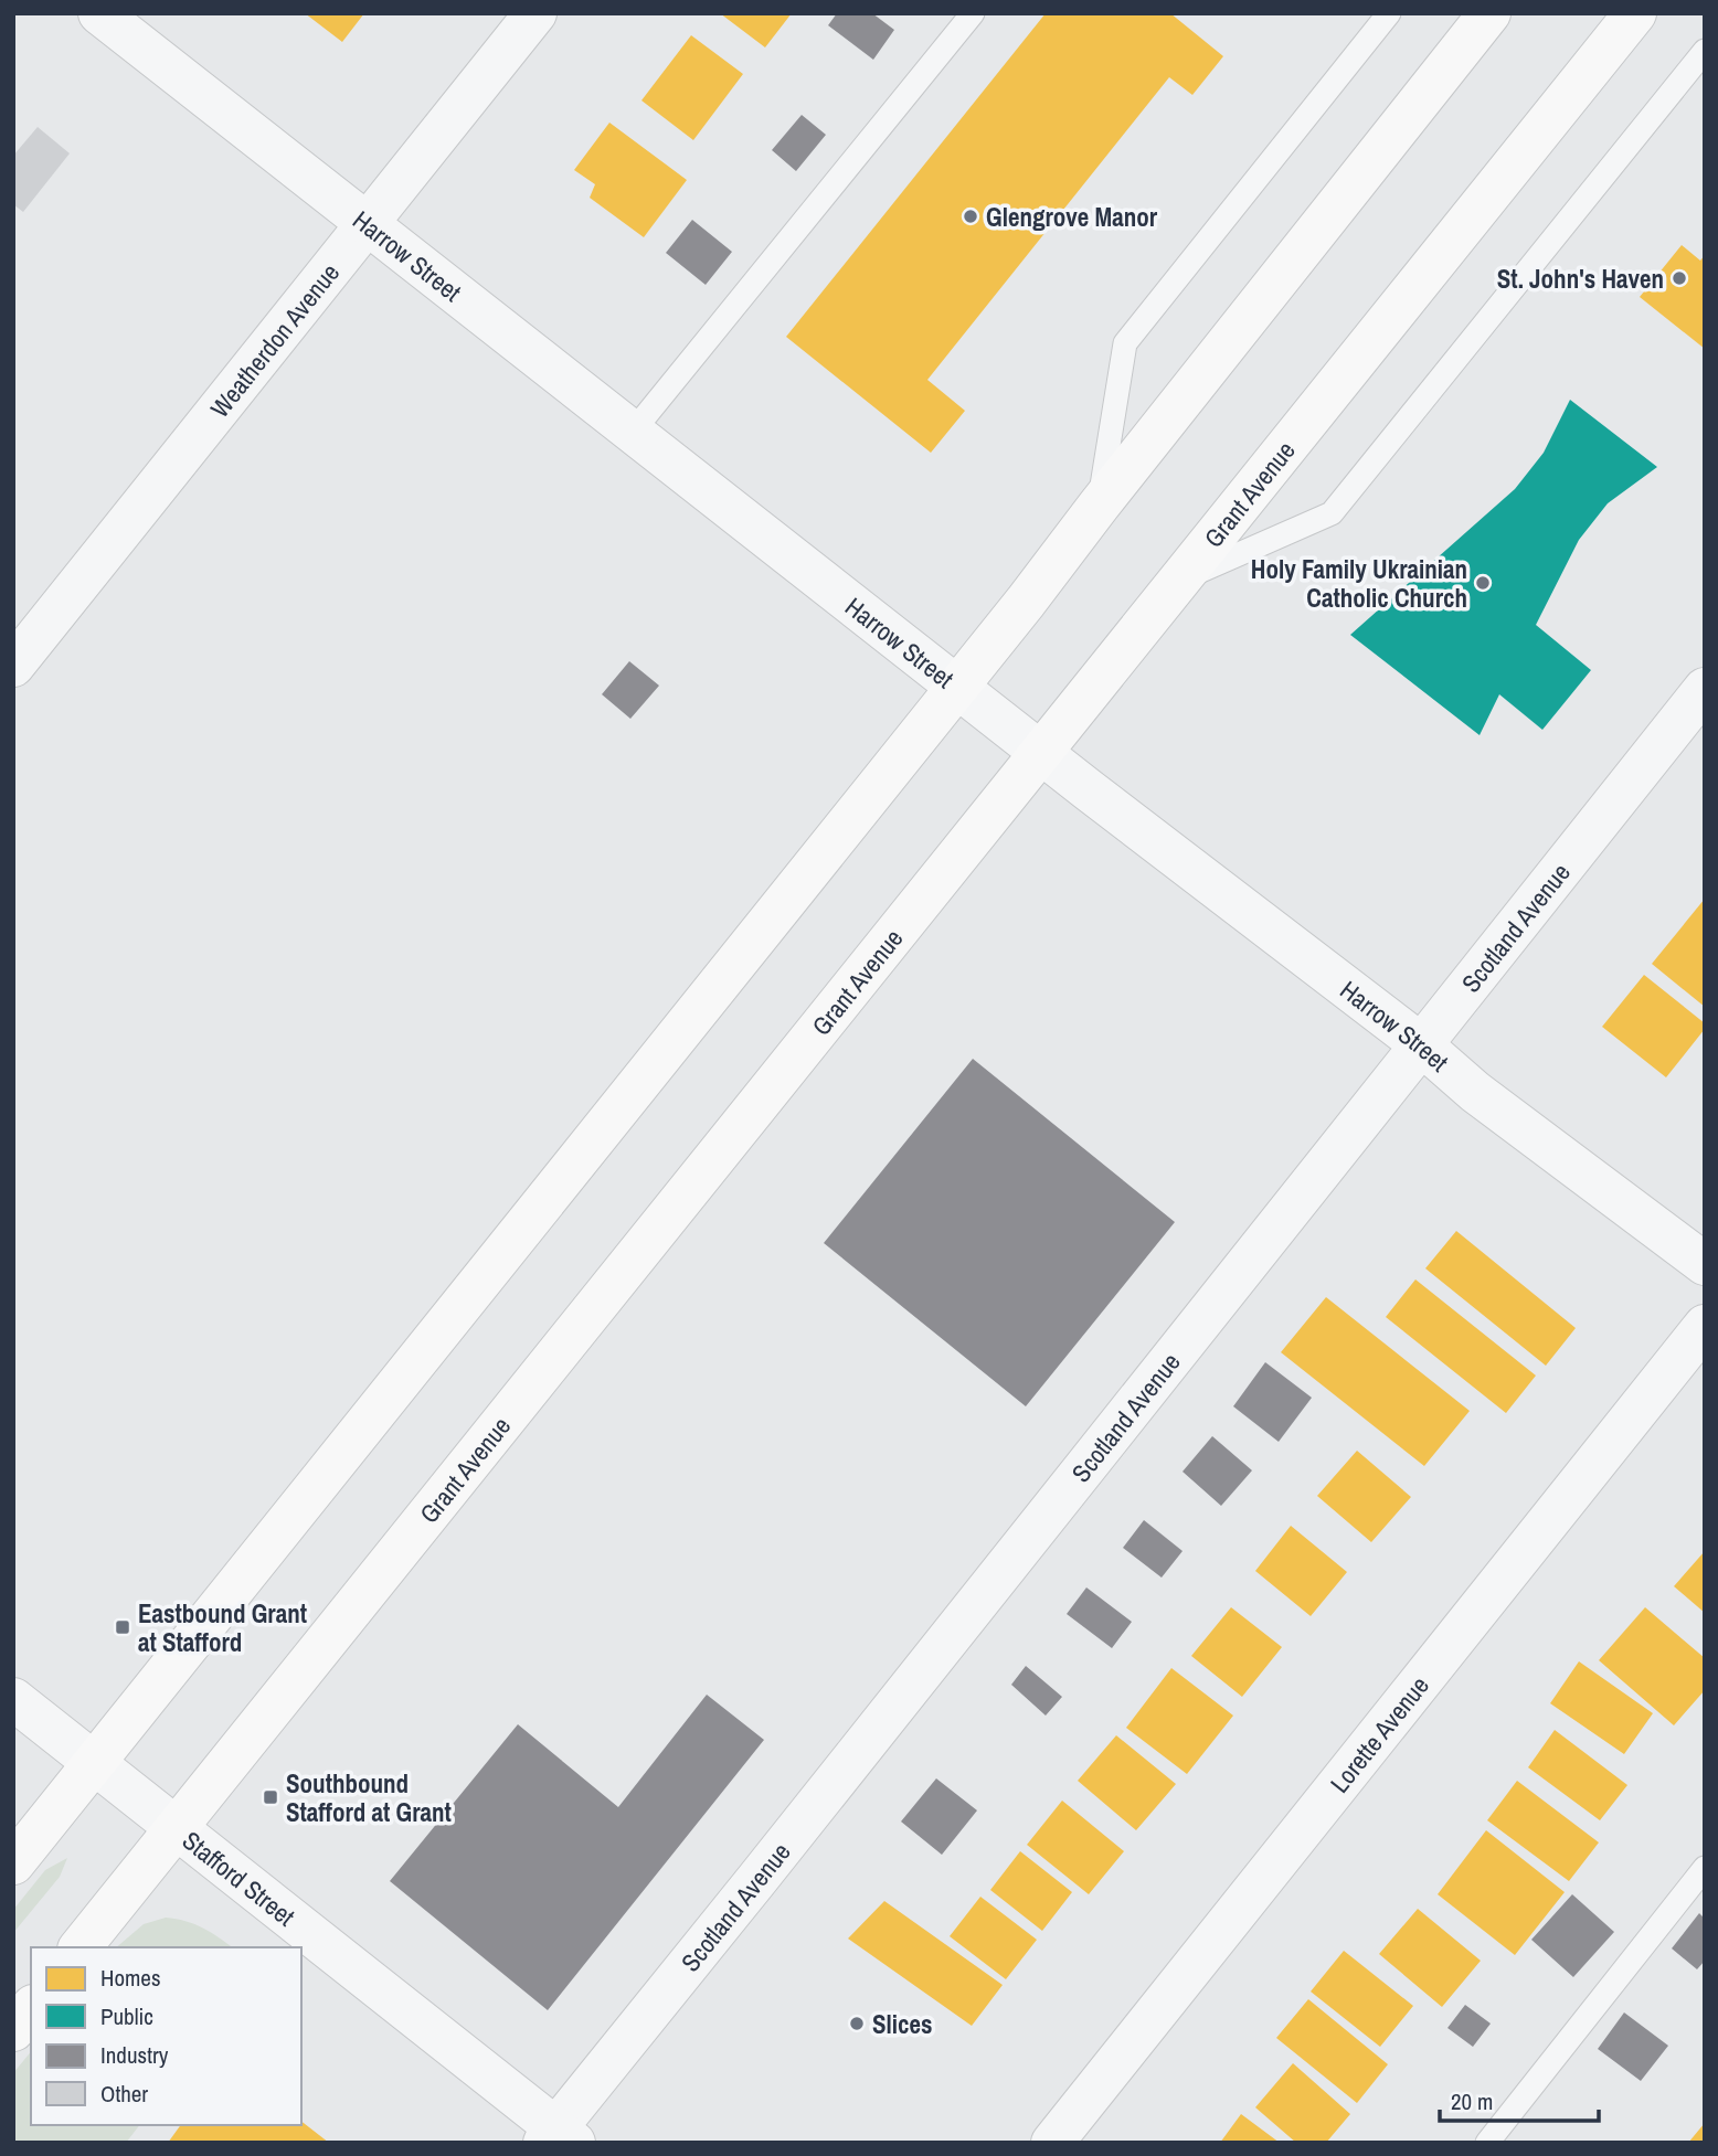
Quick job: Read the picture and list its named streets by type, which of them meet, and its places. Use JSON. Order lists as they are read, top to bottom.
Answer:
{
  "streets": {
    "main road": ["Grant Avenue"],
    "street": [
      "Harrow Street",
      "Weatherdon Avenue",
      "Scotland Avenue",
      "Lorette Avenue",
      "Stafford Street"
    ]
  },
  "crossings": [
    ["Harrow Street", "Weatherdon Avenue"],
    ["Harrow Street", "Grant Avenue"],
    ["Harrow Street", "Scotland Avenue"],
    ["Grant Avenue", "Stafford Street"],
    ["Scotland Avenue", "Stafford Street"]
  ],
  "places": {
    "other": [
      "Glengrove Manor",
      "St. John's Haven",
      "Holy Family Ukrainian Catholic Church",
      "Slices"
    ],
    "transit": ["Eastbound Grant at Stafford", "Southbound Stafford at Grant"]
  },
  "legend": [
    "Homes",
    "Public",
    "Industry",
    "Other"
  ],
  "scale_bar": "20 m"
}
